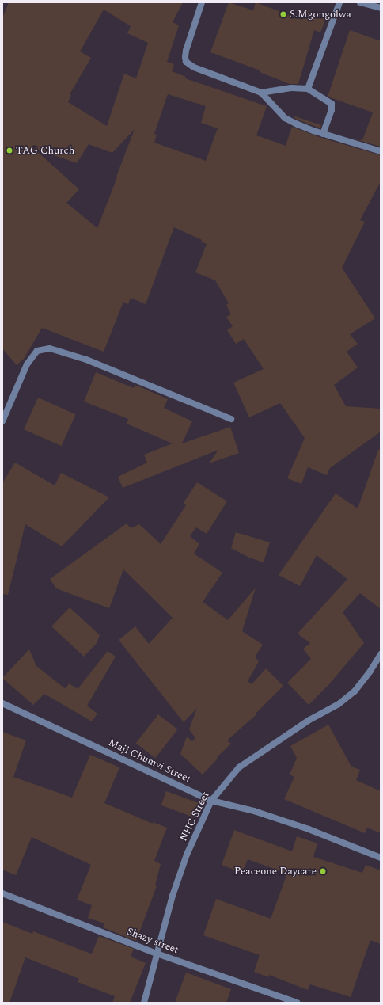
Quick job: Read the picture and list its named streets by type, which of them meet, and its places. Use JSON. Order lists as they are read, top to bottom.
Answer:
{
  "streets": {
    "street": ["Maji Chumvi Street", "NHC Street", "Shazy street"]
  },
  "crossings": [
    ["Maji Chumvi Street", "NHC Street"],
    ["NHC Street", "Shazy street"]
  ],
  "places": ["S.Mgongolwa", "TAG Church", "Peaceone Daycare"]
}
